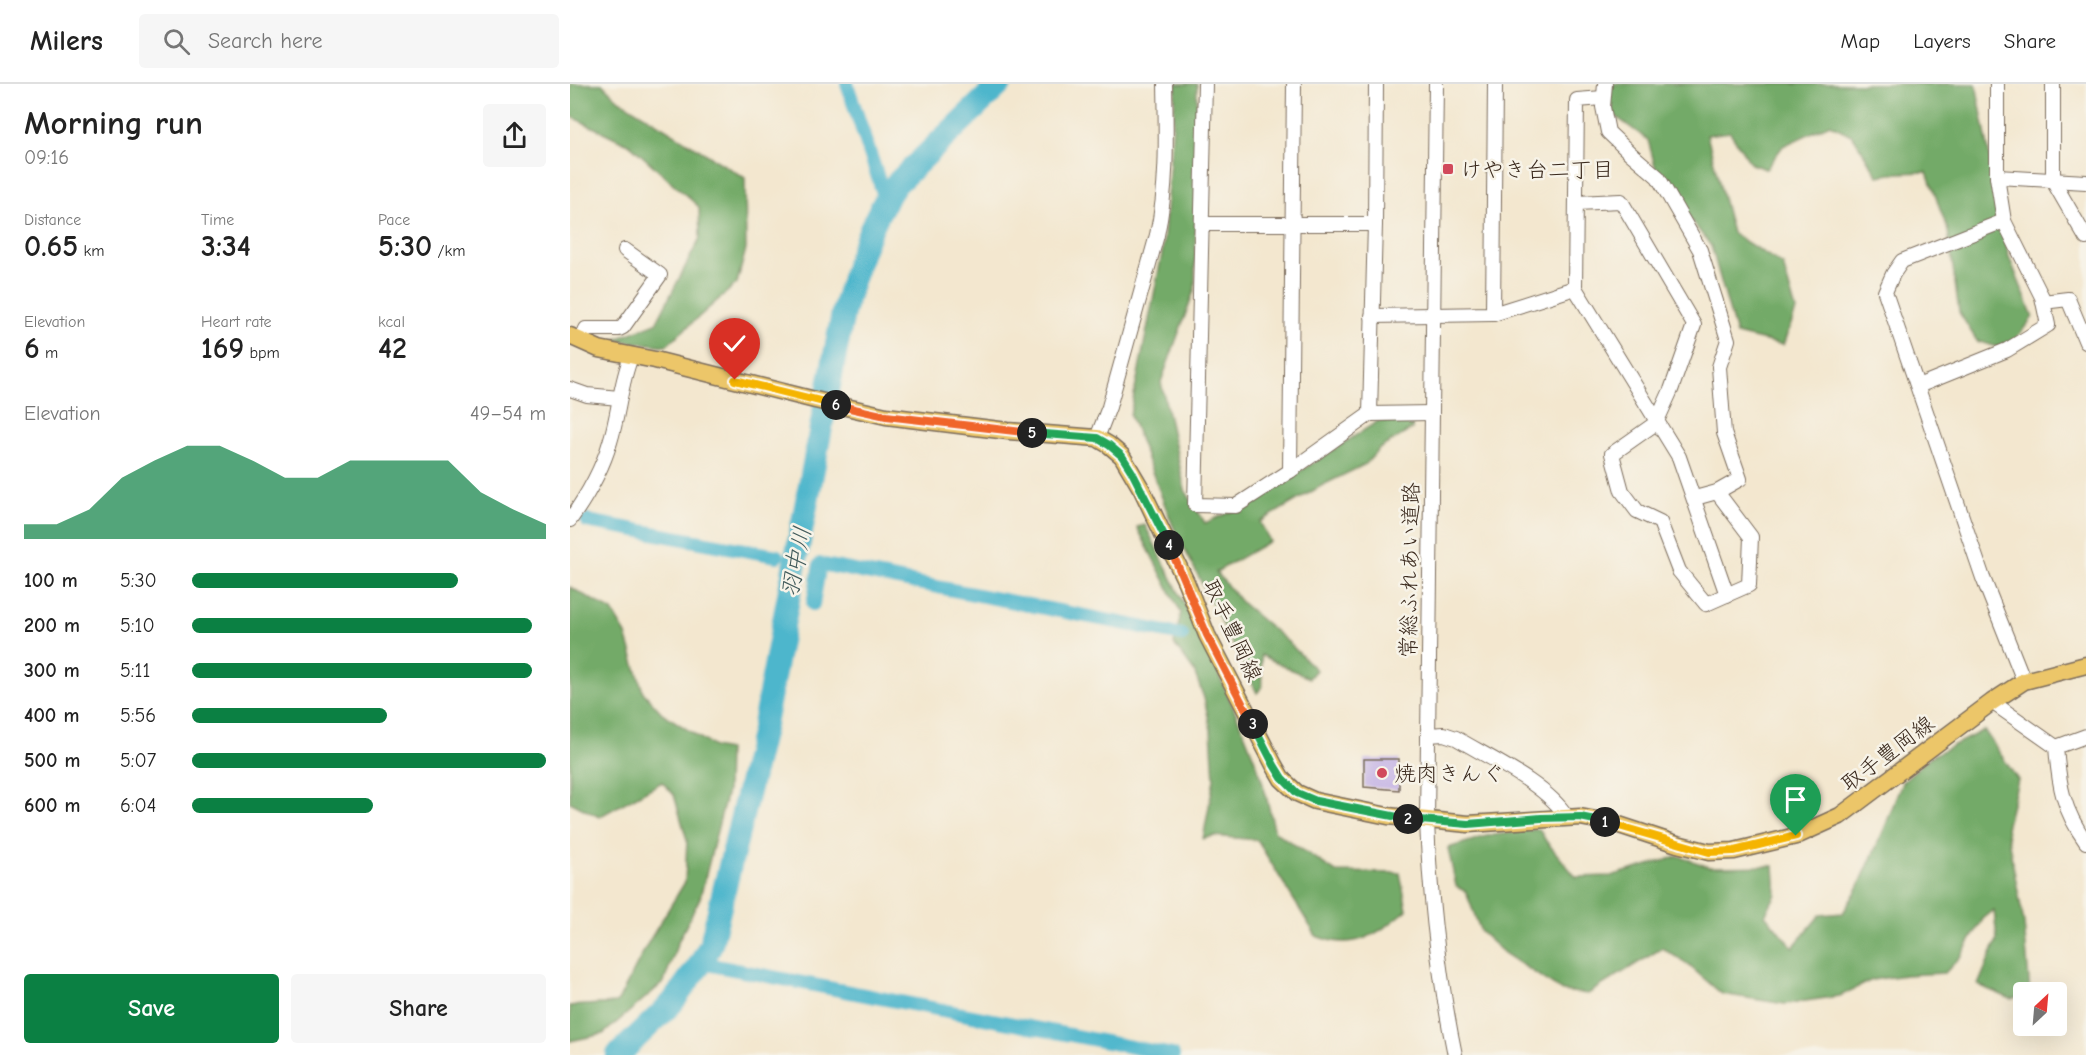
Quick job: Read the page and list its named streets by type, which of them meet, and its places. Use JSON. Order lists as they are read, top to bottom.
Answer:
{
  "streets": {
    "main road": ["取手豊岡線"],
    "street": ["常総ふれあい道路"]
  },
  "crossings": [
    ["常総ふれあい道路", "取手豊岡線"]
  ],
  "water": ["羽中川"],
  "places": {
    "transit": ["けやき台二丁目"],
    "other": ["焼肉きんぐ"]
  },
  "north": "top right",
  "page": {
    "header": "Milers",
    "search": "Search here",
    "nav": ["Map", "Layers", "Share"],
    "heading": ["Morning run", "09:16"],
    "stats": [
      ["Distance", "0.65 km"],
      ["Time", "3:34"],
      ["Pace", "5:30 /km"],
      ["Elevation", "6 m"],
      ["Heart rate", "169 bpm"],
      ["kcal", "42"]
    ],
    "chart": ["Elevation", "49–54 m"],
    "pins": [
      "6",
      "5",
      "4",
      "3",
      "2",
      "1"
    ],
    "list": [
      {
        "name": "100 m",
        "note": "5:30"
      },
      {
        "name": "200 m",
        "note": "5:10"
      },
      {
        "name": "300 m",
        "note": "5:11"
      },
      {
        "name": "400 m",
        "note": "5:56"
      },
      {
        "name": "500 m",
        "note": "5:07"
      },
      {
        "name": "600 m",
        "note": "6:04"
      }
    ],
    "buttons": ["Save", "Share"]
  }
}
